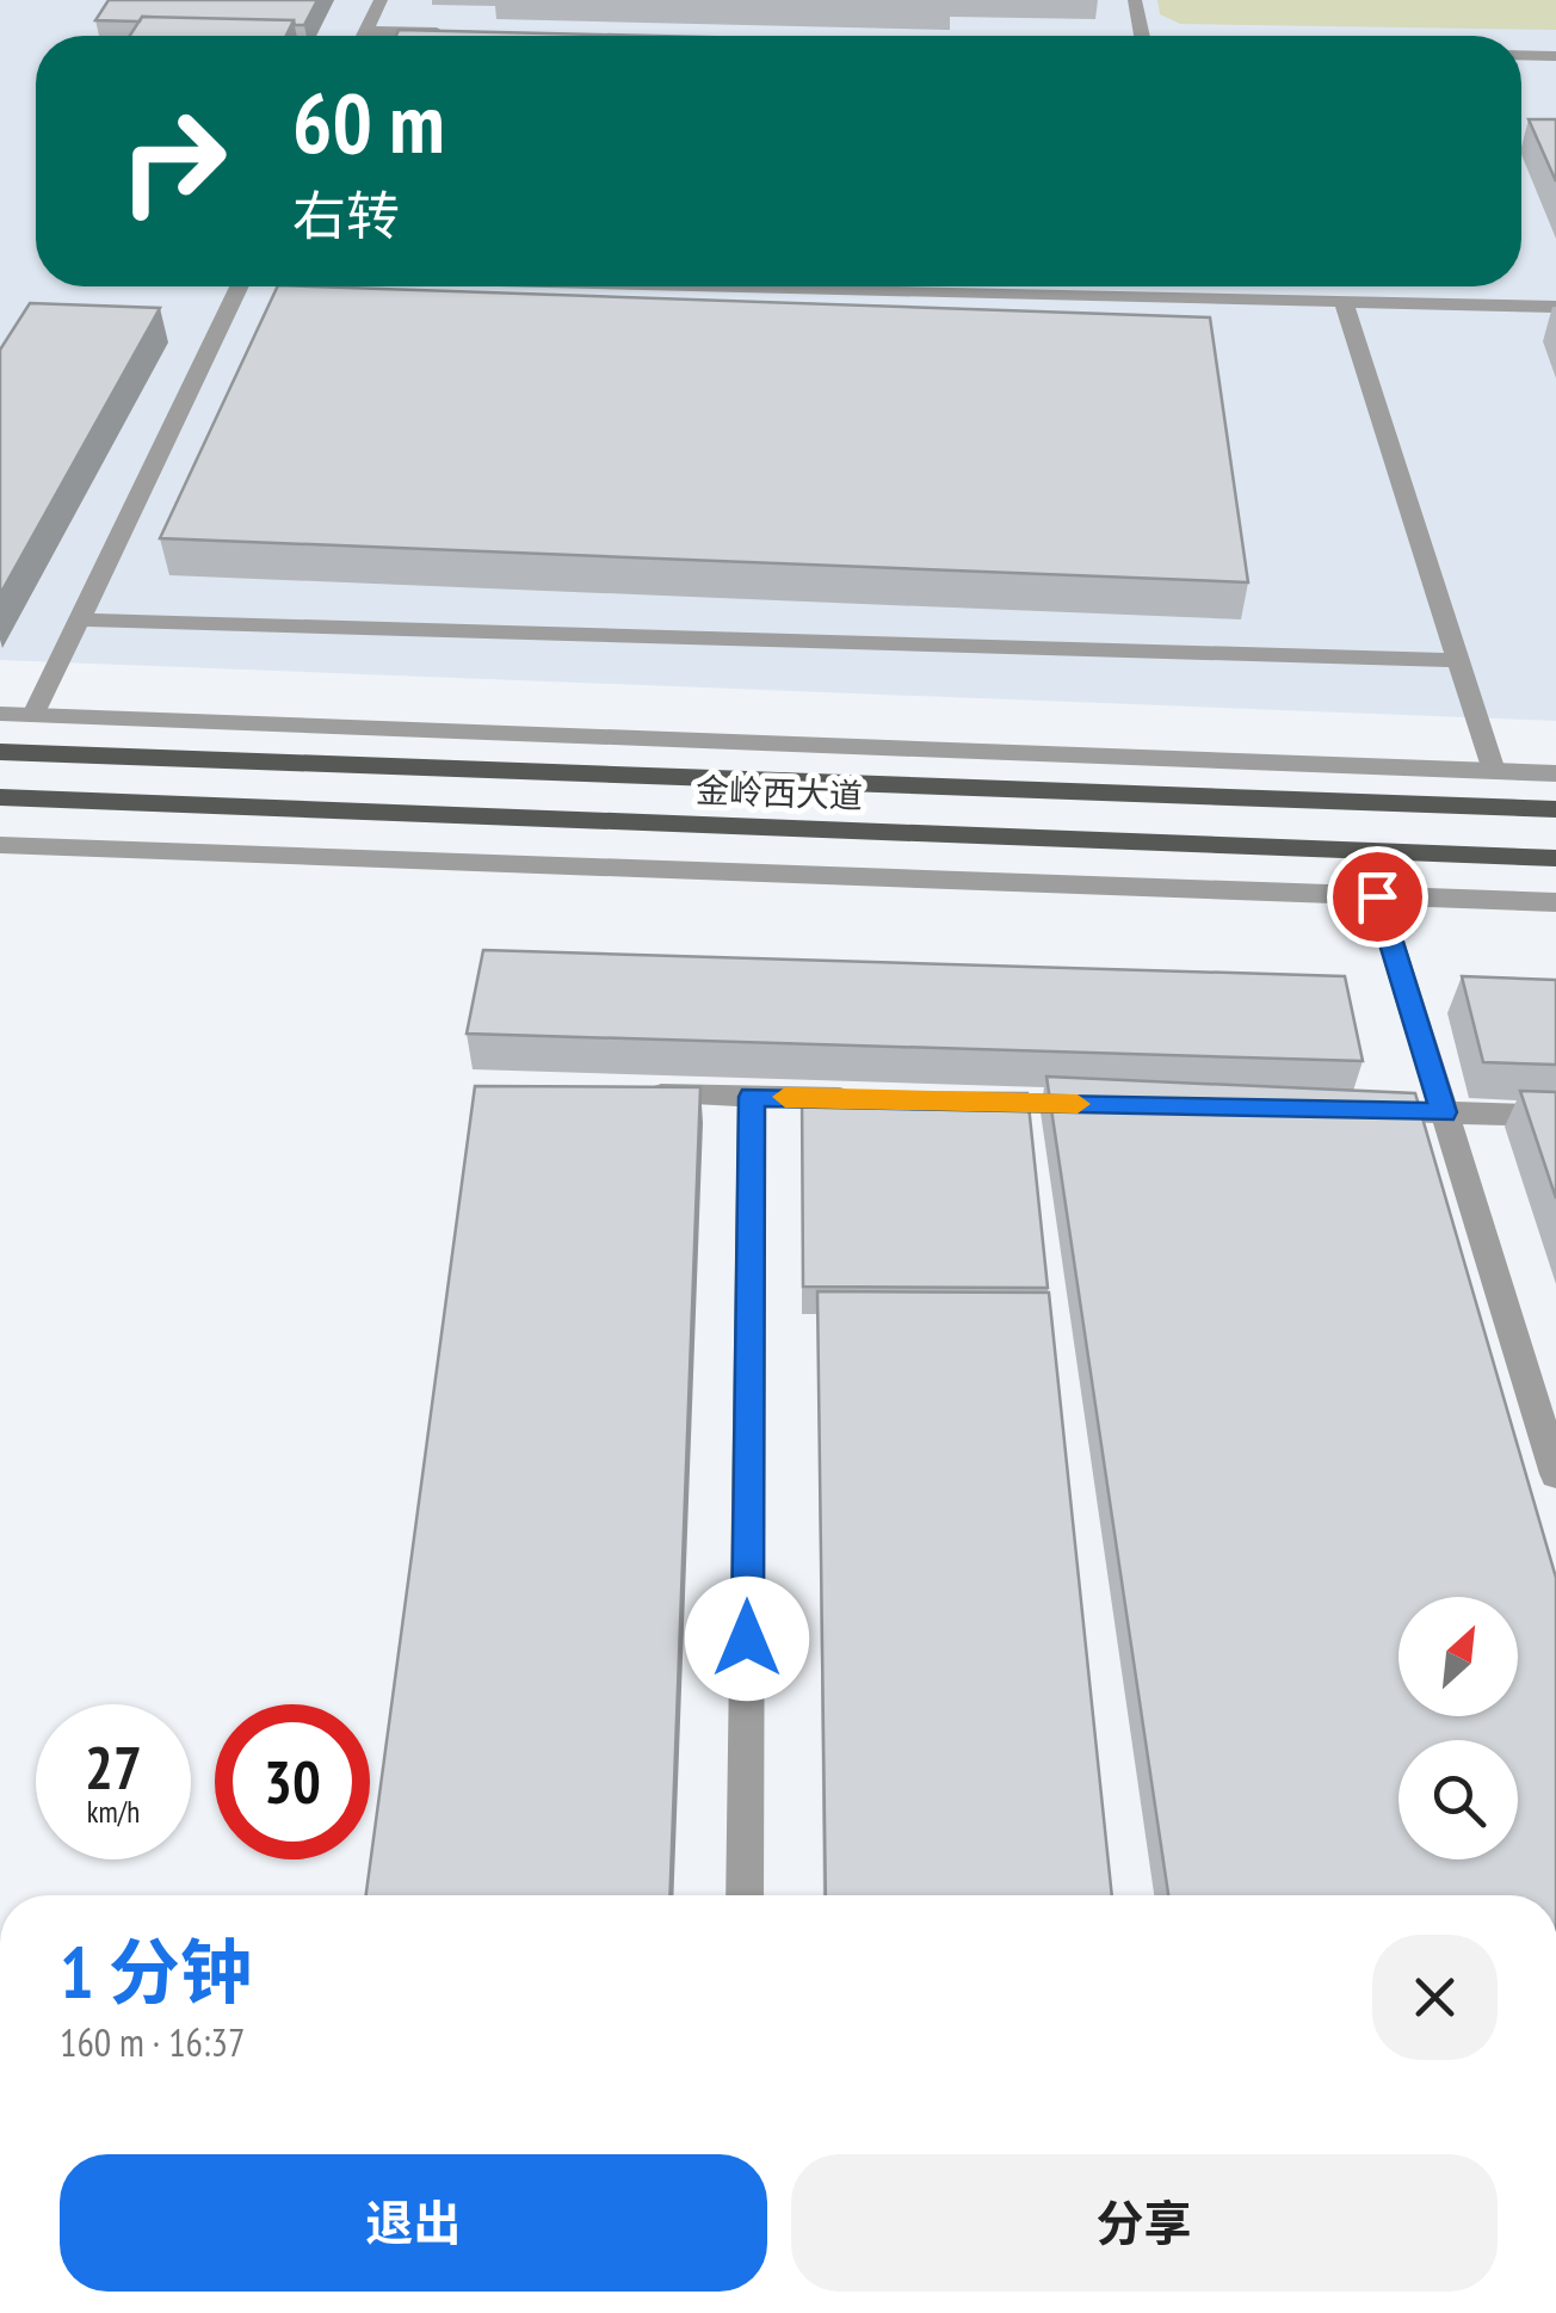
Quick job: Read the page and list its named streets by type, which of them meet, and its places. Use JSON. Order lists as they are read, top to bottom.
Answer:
{
  "streets": {
    "main road": ["金岭西大道"]
  },
  "north": "top right",
  "page": {
    "turn": ["60 m", "右转"],
    "speed": "27 km/h",
    "limit": "30",
    "heading": ["1 分钟", "160 m · 16:37"],
    "buttons": ["退出", "分享"]
  }
}
